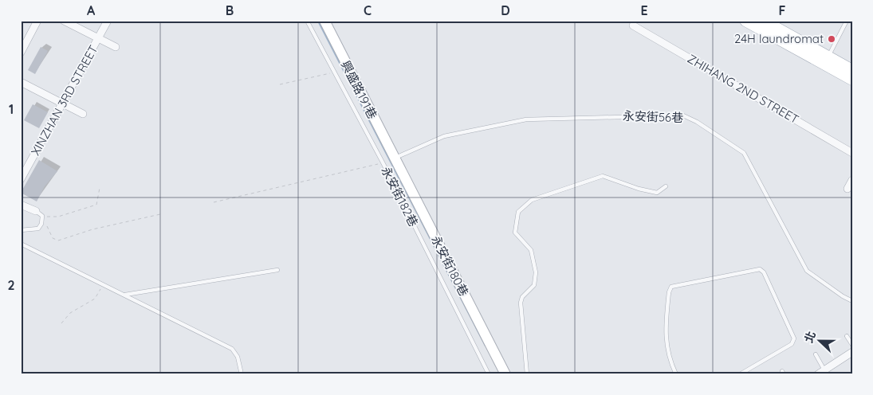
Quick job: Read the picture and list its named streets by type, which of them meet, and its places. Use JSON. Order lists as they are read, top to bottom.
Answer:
{
  "streets": {
    "street": [
      "ZHIHANG 2ND STREET",
      "興盛路191巷",
      "XINZHAN 3RD STREET",
      "永安街180巷"
    ],
    "lane": ["永安街56巷", "永安街182巷"]
  },
  "crossings": [
    ["興盛路191巷", "永安街56巷"],
    ["興盛路191巷", "永安街180巷"],
    ["永安街56巷", "永安街180巷"]
  ],
  "places": ["24H laundromat"],
  "north": "left",
  "grid": {
    "columns": [
      "A",
      "B",
      "C",
      "D",
      "E",
      "F"
    ],
    "rows": ["1", "2"]
  }
}
